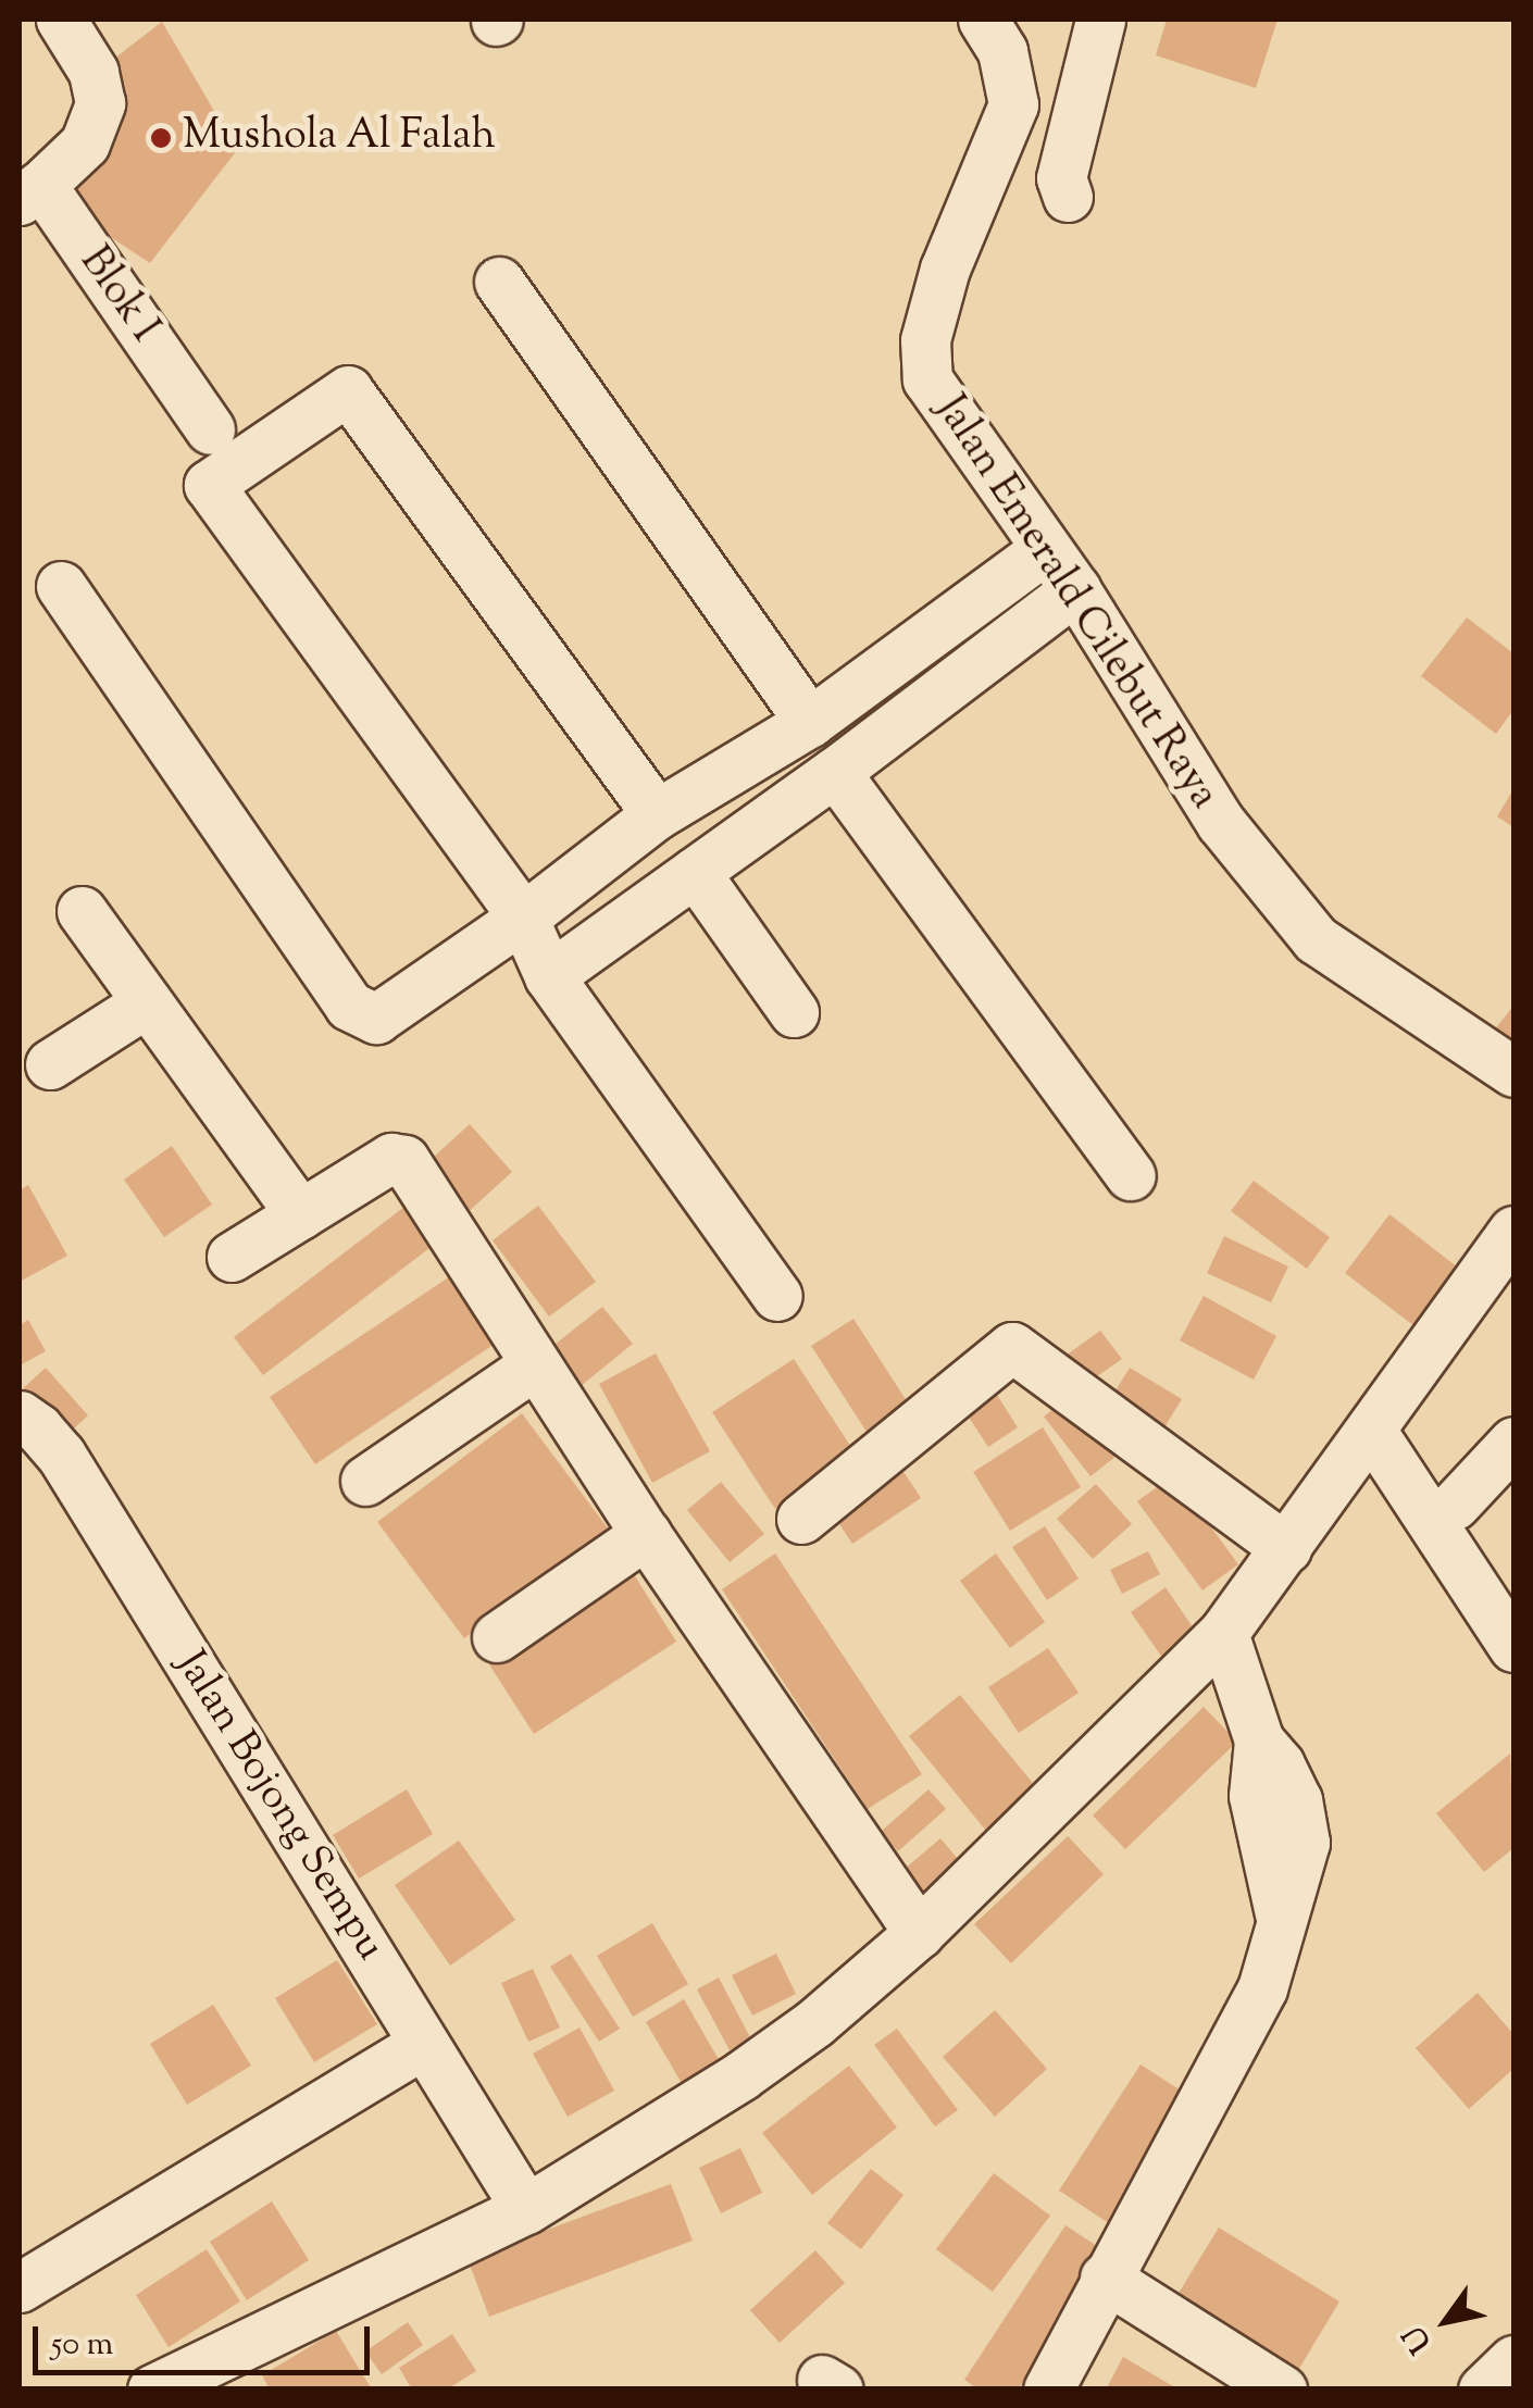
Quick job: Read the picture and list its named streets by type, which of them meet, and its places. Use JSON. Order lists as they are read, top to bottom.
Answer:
{
  "streets": {
    "street": ["Blok I", "Jalan Emerald Cilebut Raya", "Jalan Bojong Sempu"]
  },
  "places": ["Mushola Al Falah"],
  "scale_bar": "50 m",
  "north": "bottom left"
}
